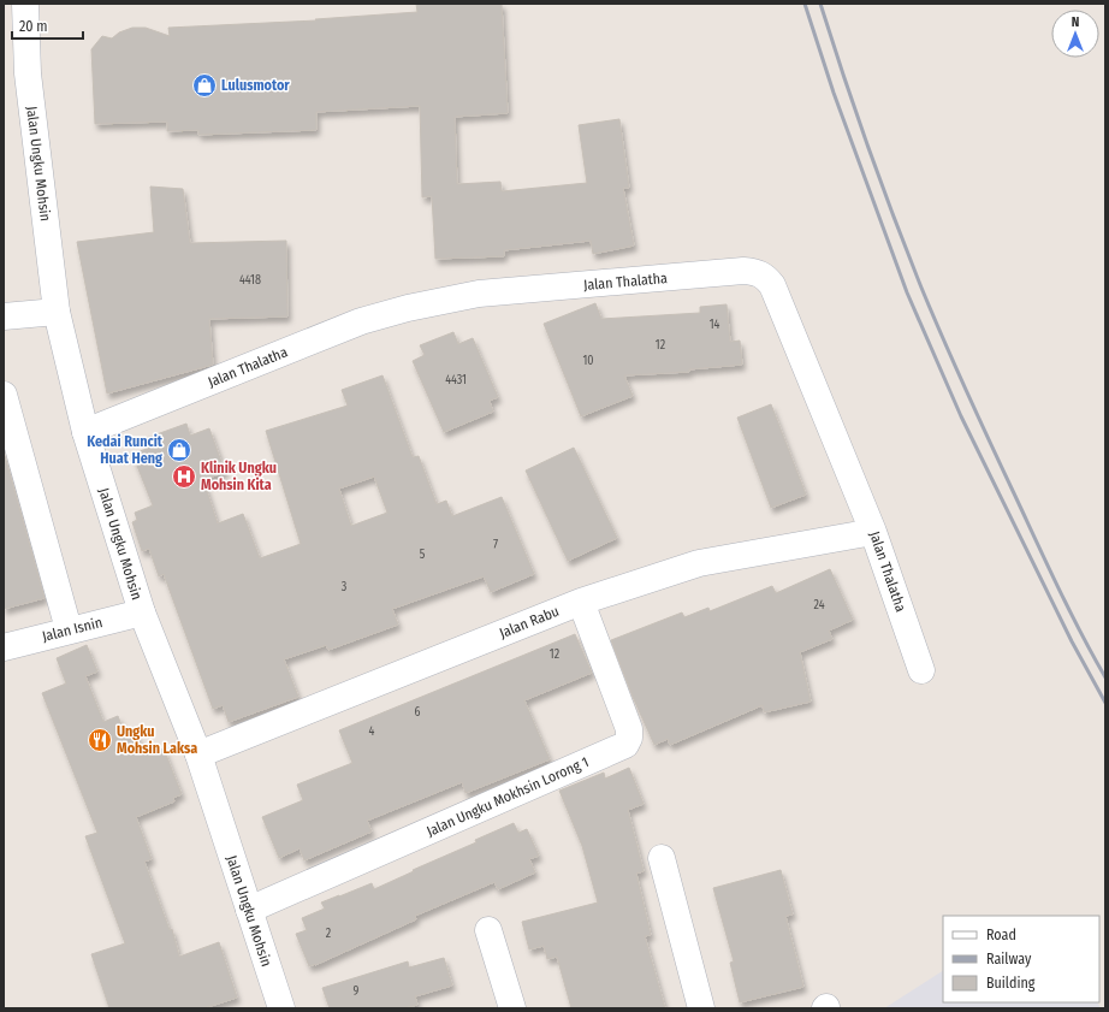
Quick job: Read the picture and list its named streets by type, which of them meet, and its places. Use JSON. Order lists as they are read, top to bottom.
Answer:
{
  "streets": {
    "street": [
      "Jalan Ungku Mohsin",
      "Jalan Thalatha",
      "Jalan Rabu",
      "Jalan Isnin",
      "Jalan Ungku Mokhsin Lorong 1"
    ]
  },
  "crossings": [
    ["Jalan Ungku Mohsin", "Jalan Thalatha"],
    ["Jalan Ungku Mohsin", "Jalan Rabu"],
    ["Jalan Ungku Mohsin", "Jalan Isnin"],
    ["Jalan Ungku Mohsin", "Jalan Ungku Mokhsin Lorong 1"],
    ["Jalan Thalatha", "Jalan Rabu"],
    ["Jalan Rabu", "Jalan Ungku Mokhsin Lorong 1"]
  ],
  "places": {
    "shop": ["Lulusmotor", "Kedai Runcit Huat Heng"],
    "hospital": ["Klinik Ungku Mohsin Kita"],
    "restaurant": ["Ungku Mohsin Laksa"]
  },
  "house_numbers": [
    "4418",
    "14",
    "12",
    "10",
    "4431",
    "7",
    "5",
    "3",
    "24",
    "12",
    "6",
    "4",
    "2",
    "9"
  ],
  "legend": ["Road", "Railway", "Building"],
  "scale_bar": "20 m",
  "north": "top"
}
